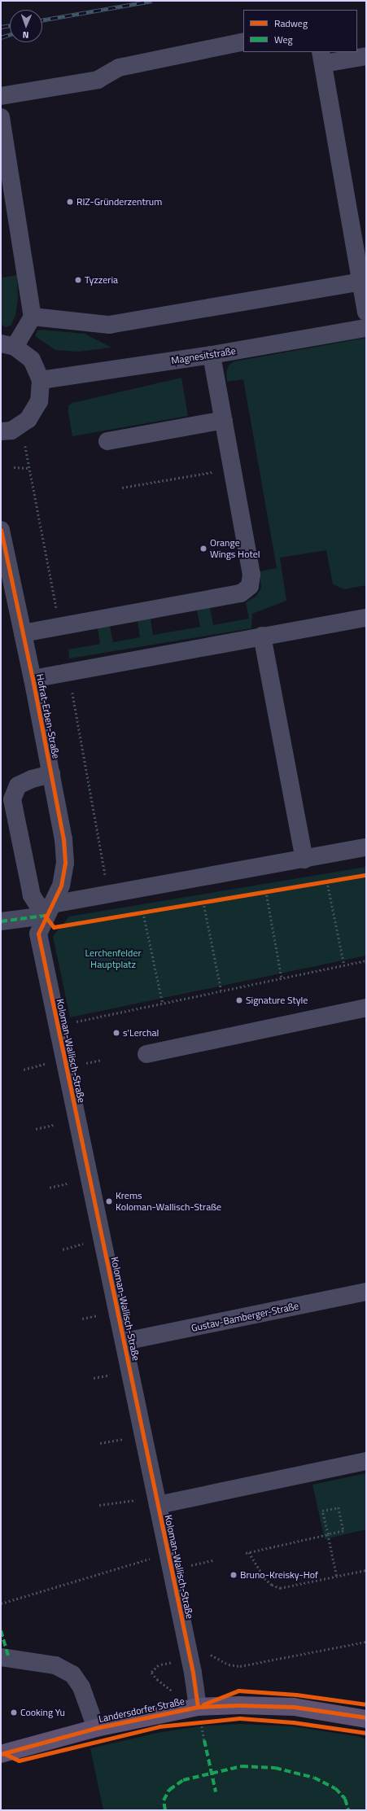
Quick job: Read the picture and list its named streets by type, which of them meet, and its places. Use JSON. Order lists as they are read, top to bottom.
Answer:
{
  "streets": {
    "main road": ["Landersdorfer Straße"],
    "street": [
      "Magnesitstraße",
      "Hofrat-Erben-Straße",
      "Koloman-Wallisch-Straße",
      "Gustav-Bamberger-Straße"
    ]
  },
  "crossings": [
    ["Hofrat-Erben-Straße", "Koloman-Wallisch-Straße"],
    ["Koloman-Wallisch-Straße", "Gustav-Bamberger-Straße"],
    ["Koloman-Wallisch-Straße", "Landersdorfer Straße"]
  ],
  "parks": ["Lerchenfelder Hauptplatz"],
  "places": [
    "RIZ-Gründerzentrum",
    "Tyzzeria",
    "Orange Wings Hotel",
    "Signature Style",
    "s'Lerchal",
    "Krems Koloman-Wallisch-Straße",
    "Bruno-Kreisky-Hof",
    "Cooking Yu"
  ],
  "legend": ["Radweg", "Weg"],
  "north": "bottom"
}
